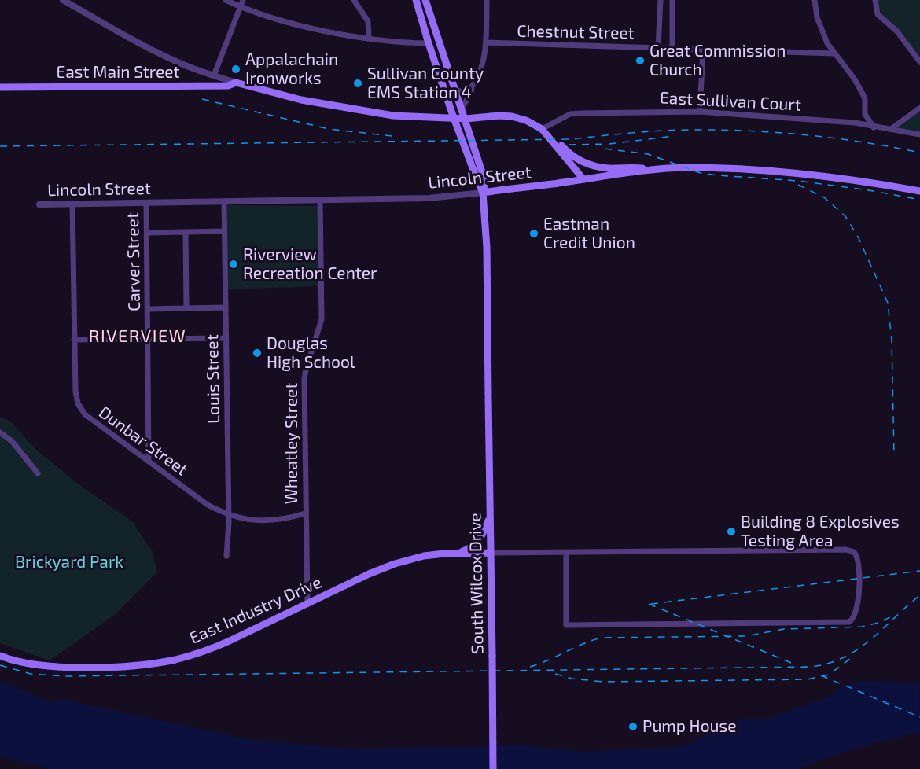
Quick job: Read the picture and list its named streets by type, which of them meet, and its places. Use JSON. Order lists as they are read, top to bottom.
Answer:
{
  "streets": {
    "main road": [
      "East Main Street",
      "Lincoln Street",
      "South Wilcox Drive",
      "East Industry Drive"
    ],
    "street": [
      "Chestnut Street",
      "East Sullivan Court",
      "Carver Street",
      "Louis Street",
      "Dunbar Street",
      "Wheatley Street"
    ]
  },
  "crossings": [
    ["Lincoln Street", "Carver Street"],
    ["Lincoln Street", "Louis Street"],
    ["Lincoln Street", "Dunbar Street"],
    ["Lincoln Street", "Wheatley Street"],
    ["Lincoln Street", "South Wilcox Drive"],
    ["Carver Street", "Dunbar Street"],
    ["Louis Street", "Dunbar Street"],
    ["Dunbar Street", "Wheatley Street"],
    ["Wheatley Street", "East Industry Drive"],
    ["South Wilcox Drive", "East Industry Drive"]
  ],
  "districts": ["RIVERVIEW"],
  "parks": ["Brickyard Park"],
  "places": [
    "Great Commission Church",
    "Appalachain Ironworks",
    "Sullivan County EMS Station 4",
    "Eastman Credit Union",
    "Riverview Recreation Center",
    "Douglas High School",
    "Building 8 Explosives Testing Area",
    "Pump House"
  ]
}
